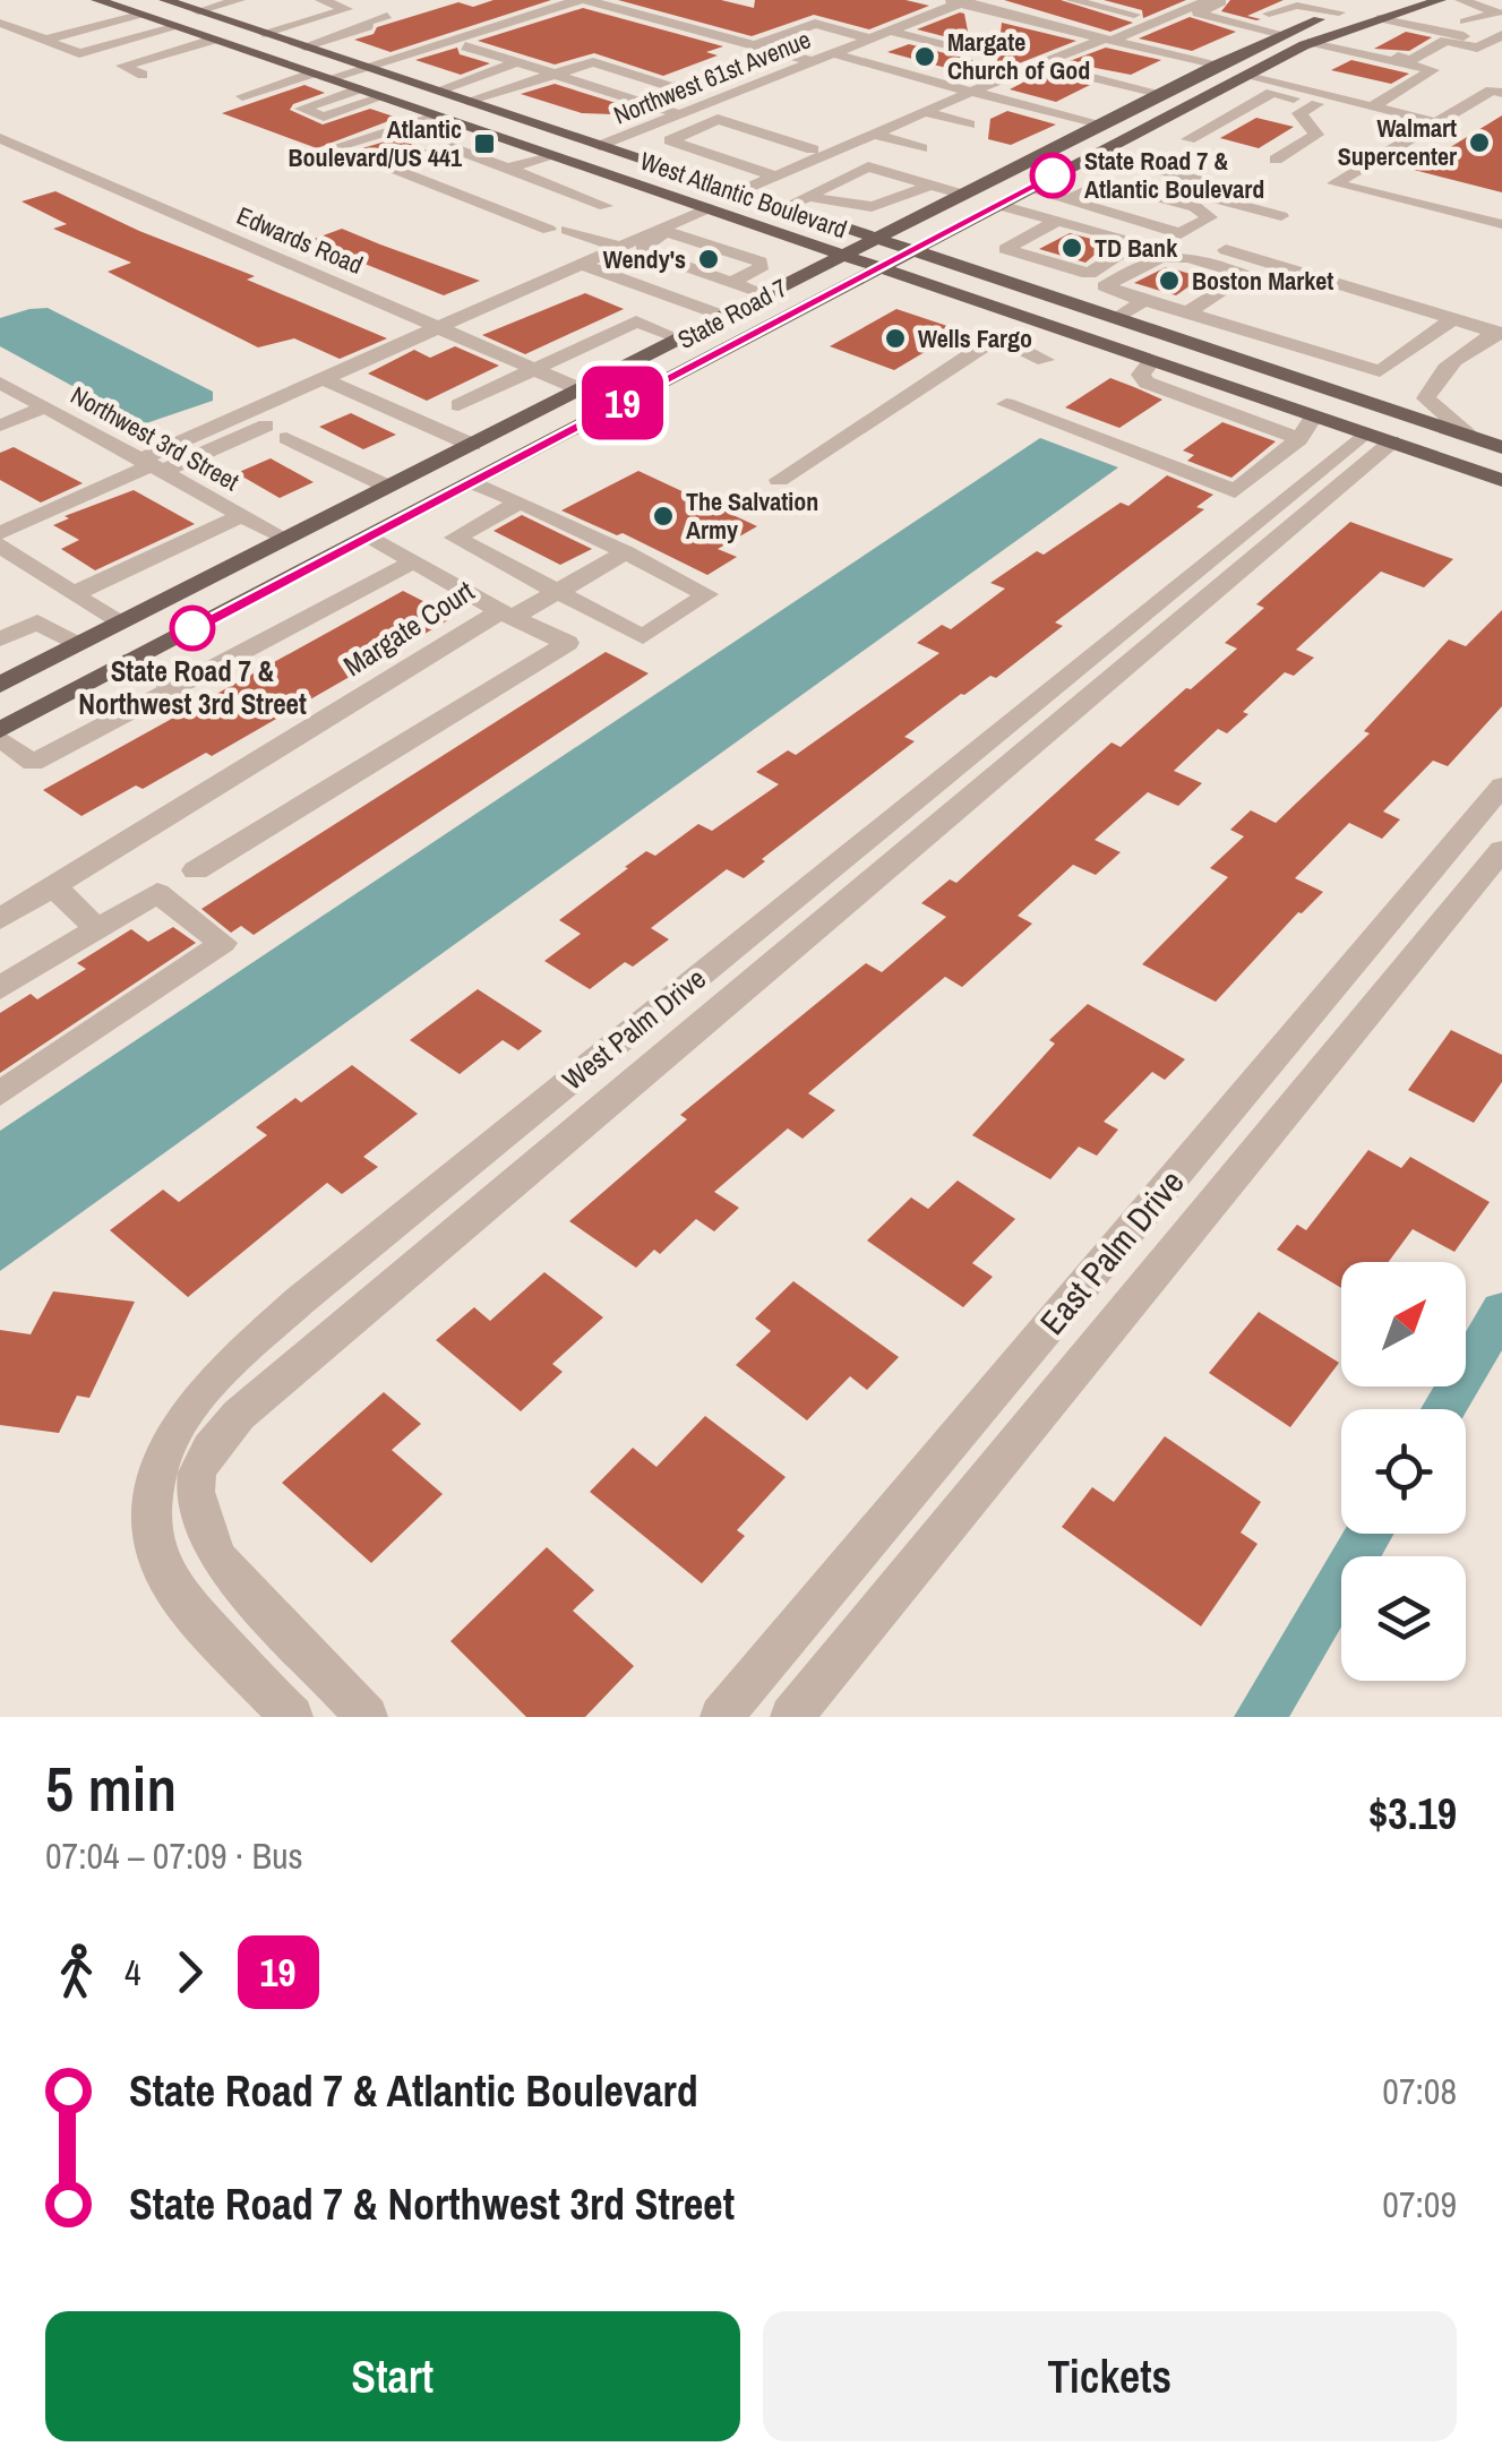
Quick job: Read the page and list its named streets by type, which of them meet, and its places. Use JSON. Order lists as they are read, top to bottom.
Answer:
{
  "streets": {
    "main road": ["West Atlantic Boulevard", "State Road 7"],
    "street": [
      "Northwest 61st Avenue",
      "Edwards Road",
      "Northwest 3rd Street",
      "Margate Court",
      "West Palm Drive",
      "East Palm Drive"
    ]
  },
  "crossings": [
    ["Northwest 61st Avenue", "West Atlantic Boulevard"],
    ["West Atlantic Boulevard", "State Road 7"],
    ["West Atlantic Boulevard", "West Palm Drive"],
    ["Edwards Road", "State Road 7"],
    ["State Road 7", "Northwest 3rd Street"],
    ["State Road 7", "Margate Court"]
  ],
  "places": {
    "other": [
      "Margate Church of God",
      "Walmart Supercenter",
      "State Road 7 & Atlantic Boulevard",
      "TD Bank",
      "Wendy's",
      "Boston Market",
      "Wells Fargo",
      "The Salvation Army",
      "State Road 7 & Northwest 3rd Street"
    ],
    "transit": ["Atlantic Boulevard/US 441"]
  },
  "lines": ["bus line 19"],
  "north": "top right",
  "page": {
    "on_map": "19",
    "heading": ["5 min", "07:04 – 07:09 · Bus", "$3.19"],
    "legs": ["4", "19"],
    "list": [
      {
        "name": "State Road 7 & Atlantic Boulevard",
        "value": "07:08"
      },
      {
        "name": "State Road 7 & Northwest 3rd Street",
        "value": "07:09"
      }
    ],
    "buttons": ["Start", "Tickets"]
  }
}
